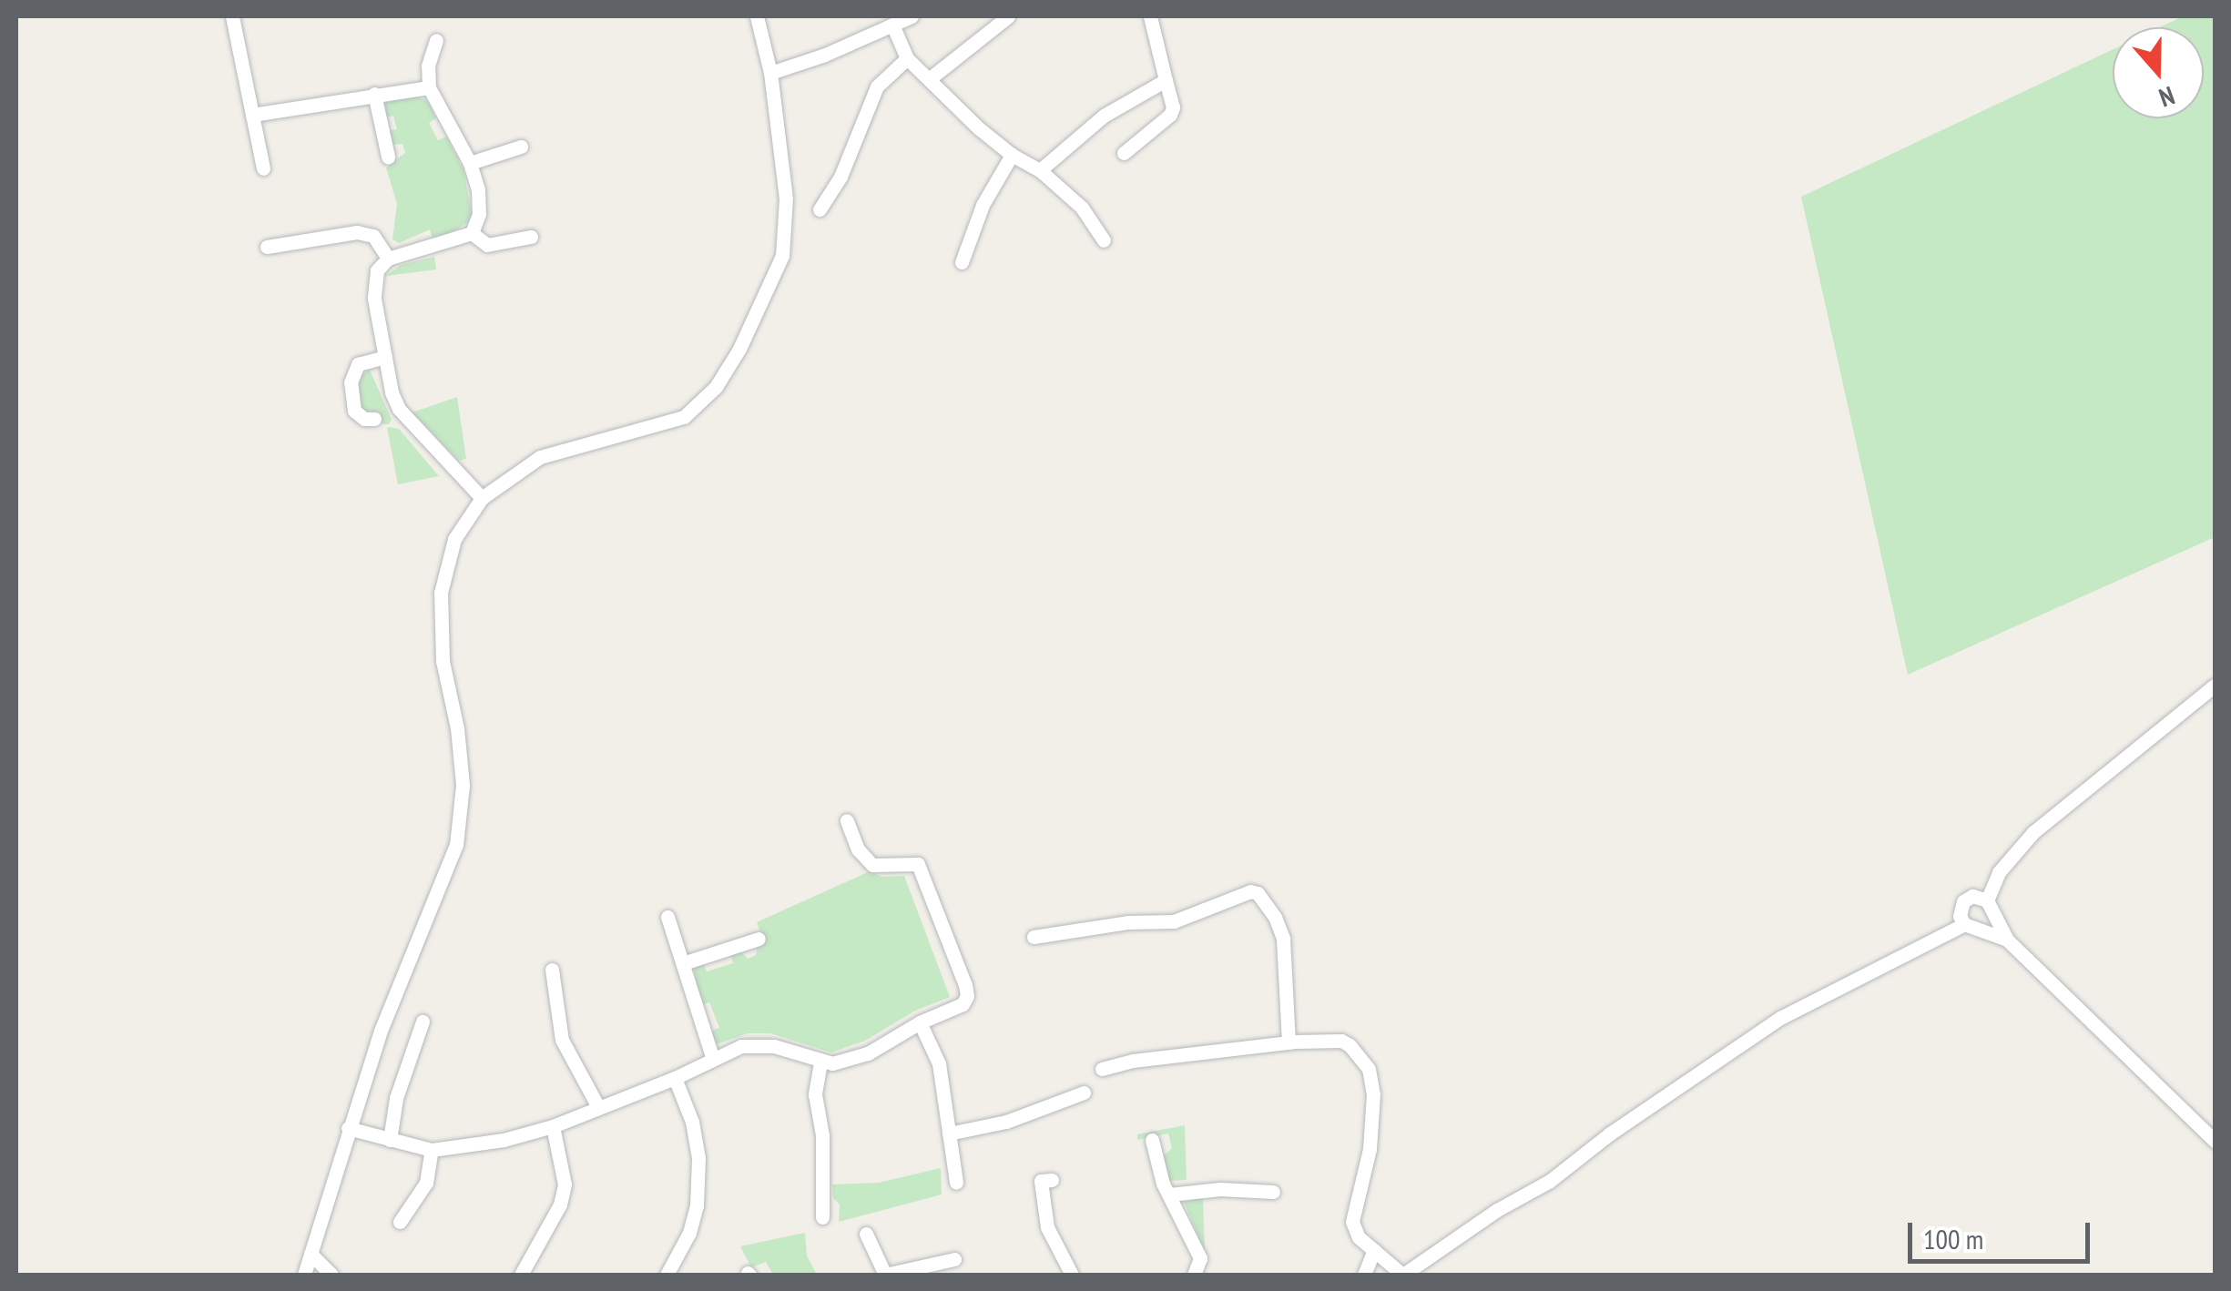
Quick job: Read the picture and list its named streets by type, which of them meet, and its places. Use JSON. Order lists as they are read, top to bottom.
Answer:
{
  "scale_bar": "100 m",
  "north": "bottom"
}
